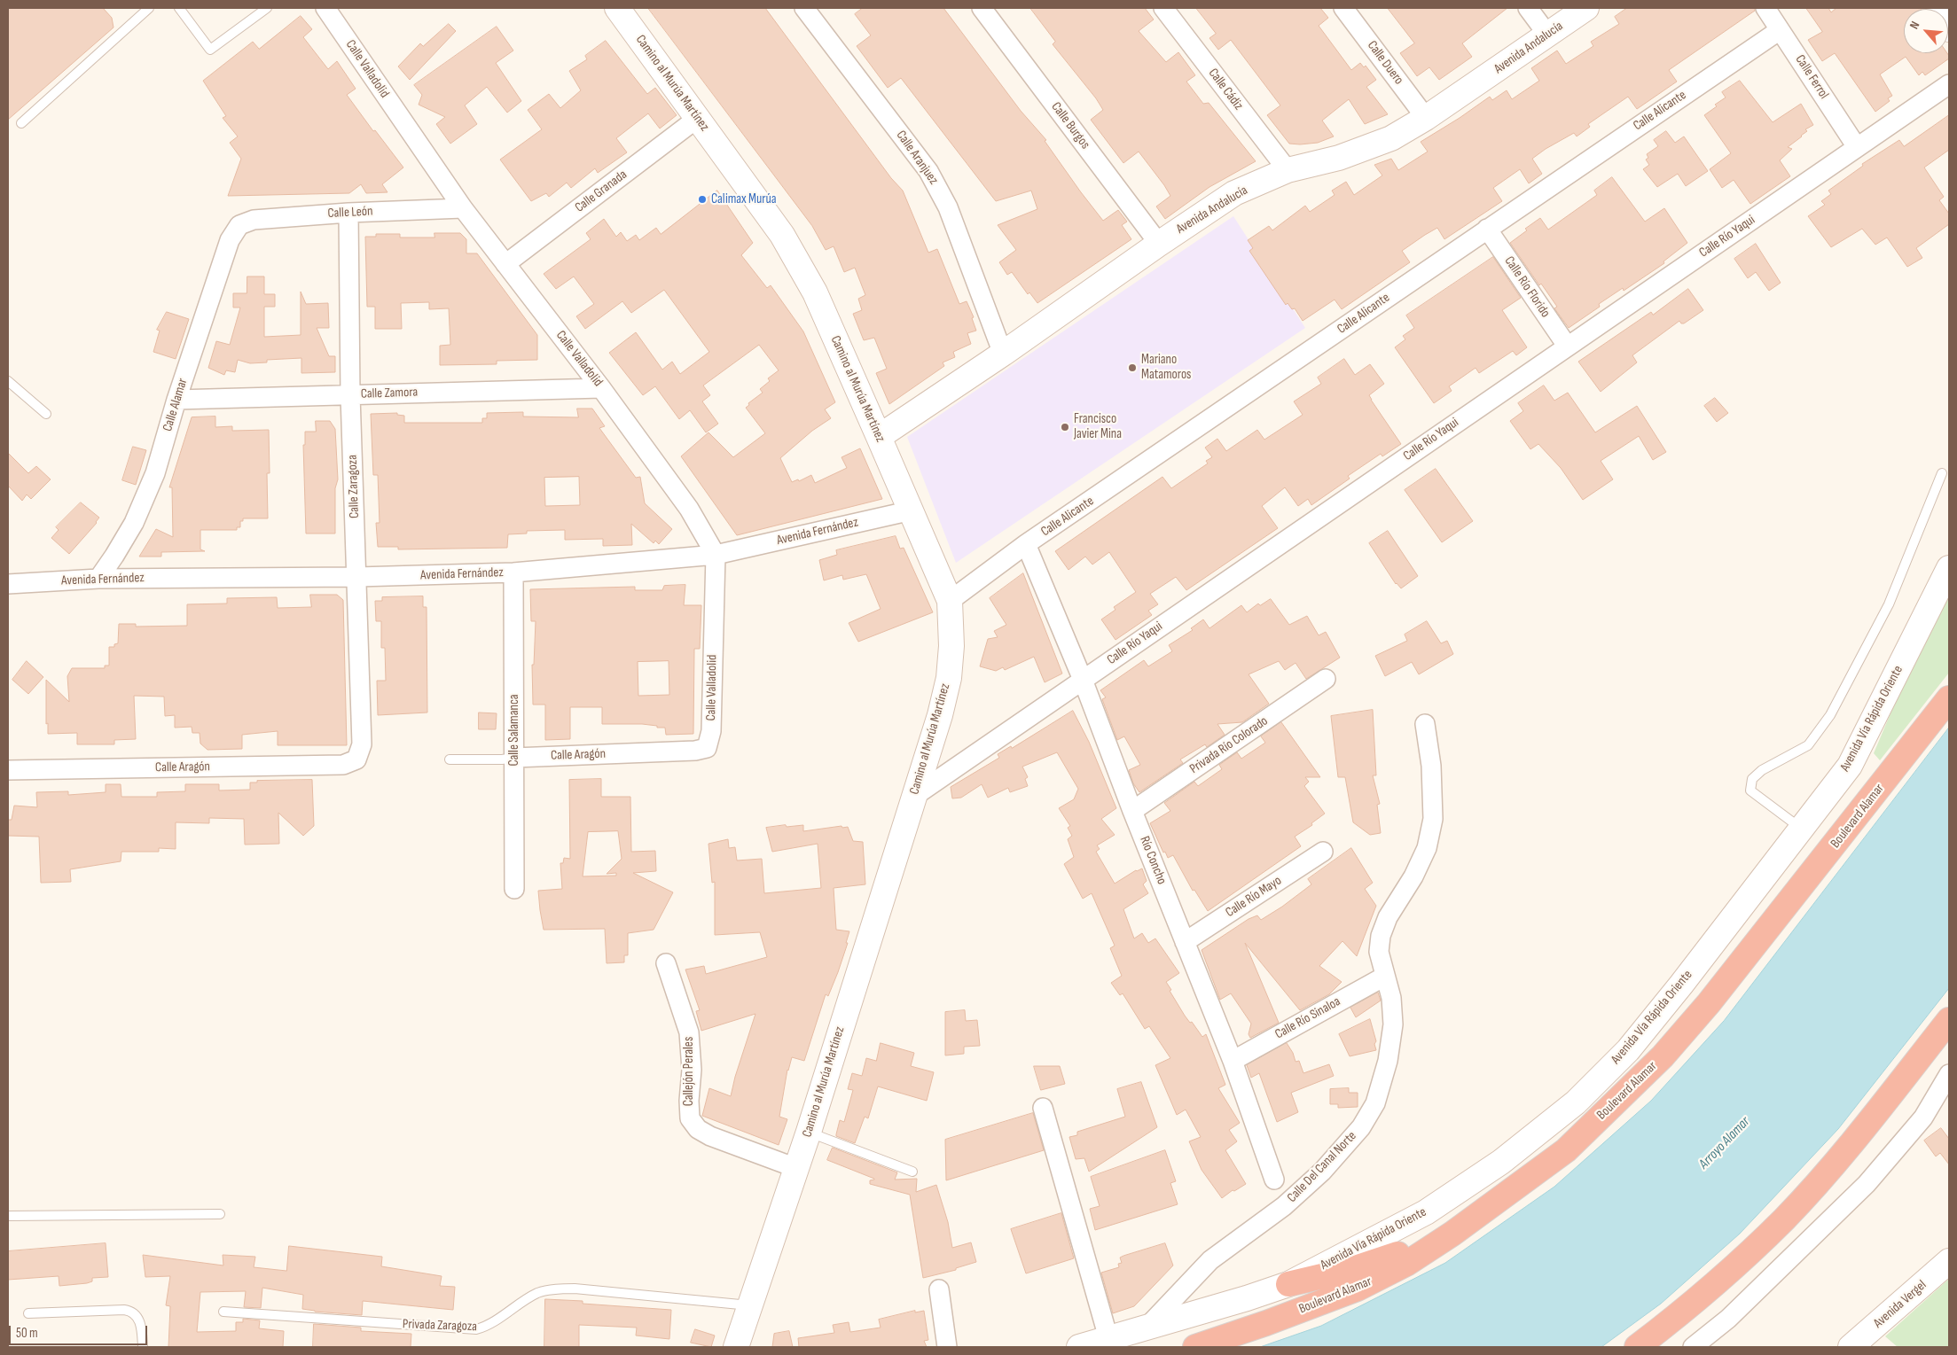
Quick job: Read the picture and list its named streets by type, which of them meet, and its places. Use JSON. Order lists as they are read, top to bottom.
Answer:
{
  "streets": {
    "highway": ["Boulevard Alamar"],
    "street": [
      "Avenida Andalucía",
      "Calle Duero",
      "Calle Valladolid",
      "Calle Ferrol",
      "Camino al Murúa Martínez",
      "Calle Cádiz",
      "Calle Alicante",
      "Calle Burgos",
      "Calle Aranjuez",
      "Calle Granada",
      "Calle León",
      "Calle Río Yaqui",
      "Calle Río Florido",
      "Calle Zamora",
      "Calle Alamar",
      "Calle Zaragoza",
      "Avenida Fernández",
      "Avenida Vía Rápida Oriente",
      "Calle Salamanca",
      "Privada Río Colorado",
      "Calle Aragón",
      "Río Concho",
      "Calle Río Mayo",
      "Calle Río Sinaloa",
      "Callejón Perales",
      "Calle Del Canal Norte",
      "Avenida Vergel"
    ],
    "lane": ["Privada Zaragoza"]
  },
  "crossings": [
    ["Avenida Andalucía", "Calle Duero"],
    ["Avenida Andalucía", "Camino al Murúa Martínez"],
    ["Avenida Andalucía", "Calle Cádiz"],
    ["Avenida Andalucía", "Calle Burgos"],
    ["Avenida Andalucía", "Calle Aranjuez"],
    ["Calle Valladolid", "Calle Granada"],
    ["Calle Valladolid", "Calle León"],
    ["Calle Valladolid", "Calle Zamora"],
    ["Calle Valladolid", "Avenida Fernández"],
    ["Calle Valladolid", "Calle Aragón"],
    ["Calle Ferrol", "Calle Alicante"],
    ["Calle Ferrol", "Calle Río Yaqui"],
    ["Camino al Murúa Martínez", "Calle Alicante"],
    ["Camino al Murúa Martínez", "Calle Granada"],
    ["Camino al Murúa Martínez", "Calle Río Yaqui"],
    ["Camino al Murúa Martínez", "Avenida Fernández"],
    ["Camino al Murúa Martínez", "Callejón Perales"],
    ["Camino al Murúa Martínez", "Privada Zaragoza"],
    ["Calle Alicante", "Calle Río Florido"],
    ["Calle Alicante", "Río Concho"],
    ["Calle León", "Calle Alamar"],
    ["Calle León", "Calle Zaragoza"],
    ["Calle Río Yaqui", "Calle Río Florido"],
    ["Calle Río Yaqui", "Río Concho"],
    ["Calle Zamora", "Calle Alamar"],
    ["Calle Zamora", "Calle Zaragoza"],
    ["Calle Alamar", "Avenida Fernández"],
    ["Calle Zaragoza", "Avenida Fernández"],
    ["Calle Zaragoza", "Calle Aragón"],
    ["Avenida Fernández", "Calle Salamanca"],
    ["Avenida Vía Rápida Oriente", "Calle Del Canal Norte"],
    ["Calle Salamanca", "Calle Aragón"],
    ["Privada Río Colorado", "Río Concho"],
    ["Río Concho", "Calle Río Mayo"],
    ["Río Concho", "Calle Río Sinaloa"],
    ["Calle Río Sinaloa", "Calle Del Canal Norte"]
  ],
  "water": ["Arroyo Alamar"],
  "places": ["Calimax Murúa", "Mariano Matamoros", "Francisco Javier Mina"],
  "scale_bar": "50 m",
  "north": "top left"
}
